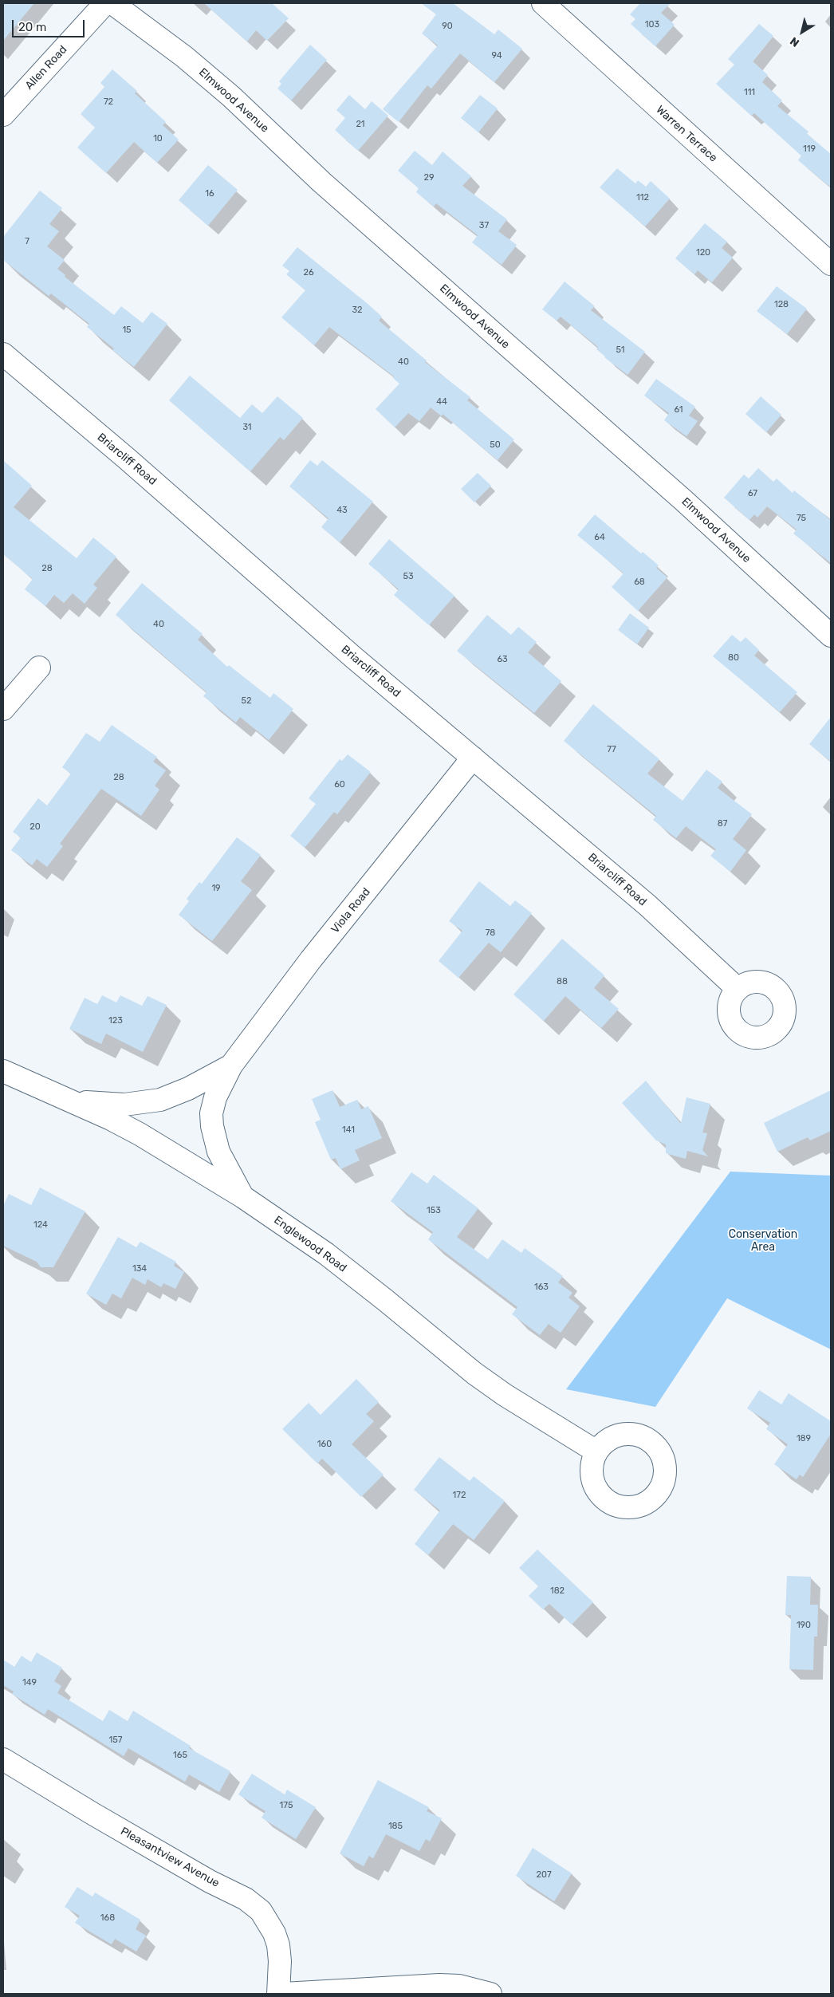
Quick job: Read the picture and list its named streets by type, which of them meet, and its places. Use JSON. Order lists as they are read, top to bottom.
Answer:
{
  "streets": {
    "street": [
      "Allen Road",
      "Elmwood Avenue",
      "Warren Terrace",
      "Briarcliff Road",
      "Viola Road",
      "Englewood Road",
      "Pleasantview Avenue"
    ]
  },
  "crossings": [
    ["Briarcliff Road", "Viola Road"],
    ["Viola Road", "Englewood Road"]
  ],
  "parks": ["Conservation Area"],
  "house_numbers": [
    "103",
    "90",
    "94",
    "111",
    "72",
    "21",
    "10",
    "119",
    "29",
    "16",
    "112",
    "37",
    "7",
    "120",
    "26",
    "128",
    "32",
    "15",
    "51",
    "40",
    "44",
    "61",
    "31",
    "50",
    "67",
    "43",
    "75",
    "64",
    "28",
    "53",
    "68",
    "40",
    "80",
    "63",
    "52",
    "77",
    "28",
    "60",
    "87",
    "20",
    "19",
    "78",
    "88",
    "123",
    "141",
    "153",
    "124",
    "134",
    "163",
    "189",
    "160",
    "172",
    "182",
    "190",
    "149",
    "157",
    "165",
    "175",
    "185",
    "207",
    "168"
  ],
  "scale_bar": "20 m",
  "north": "bottom left"
}
